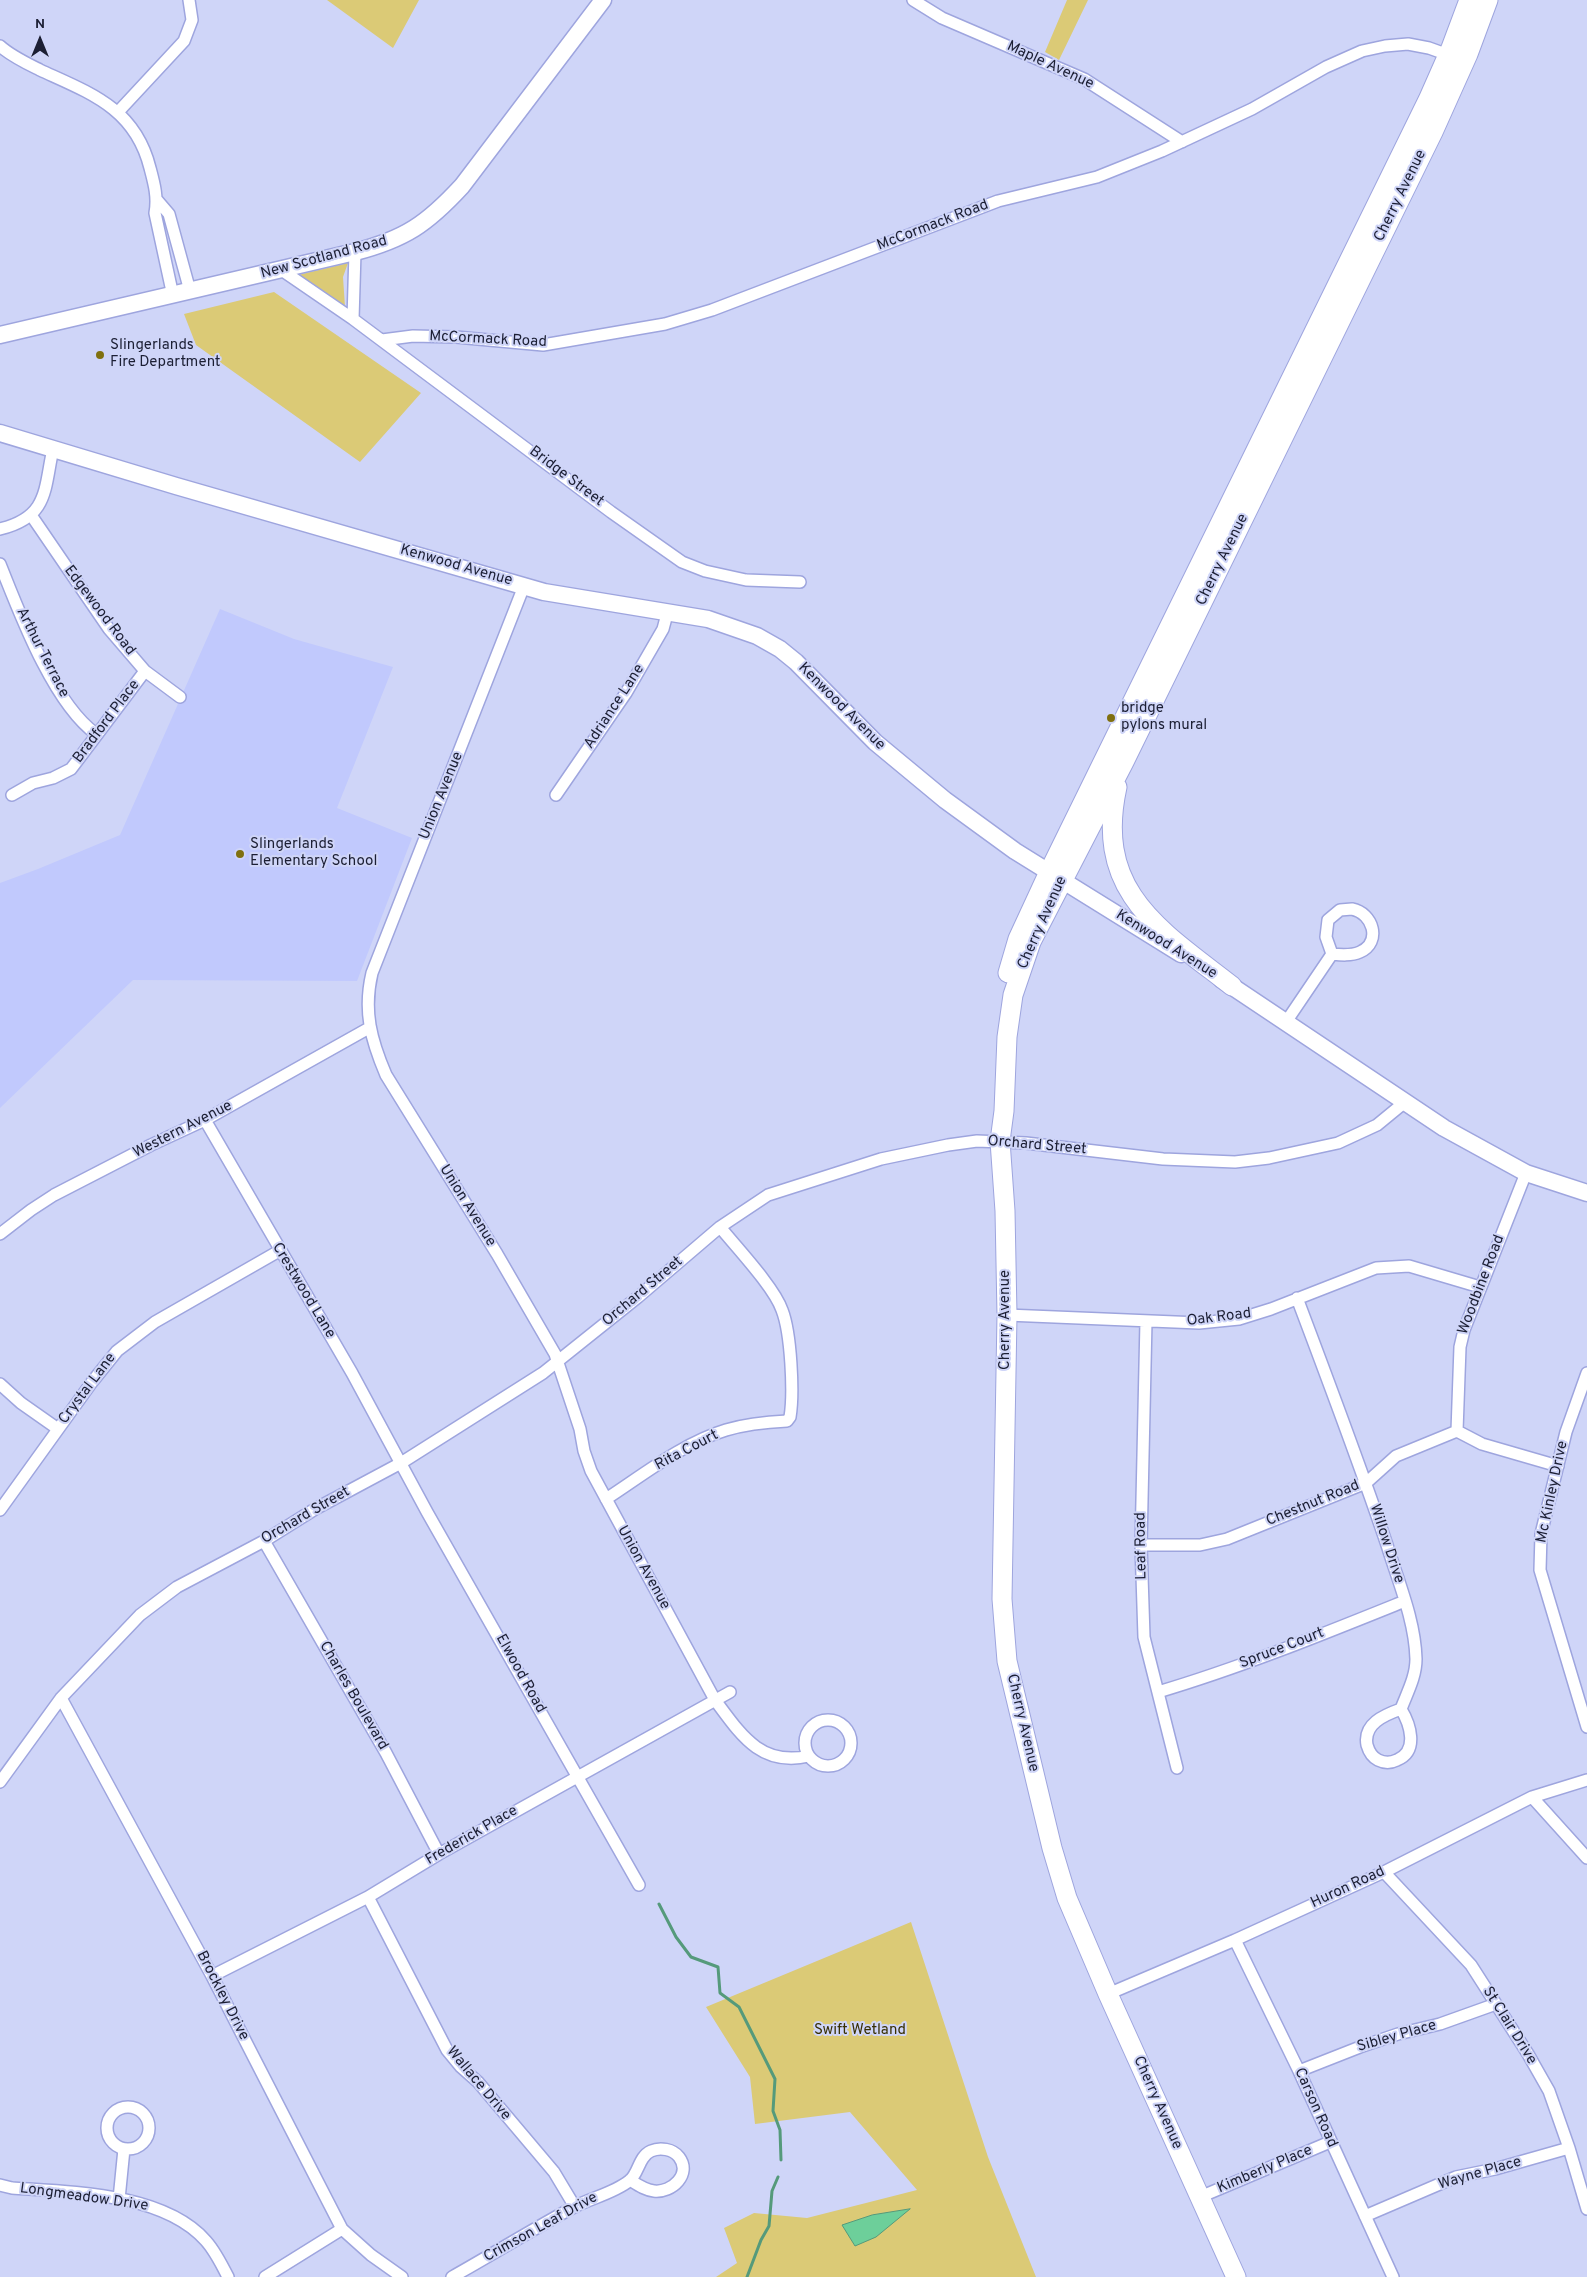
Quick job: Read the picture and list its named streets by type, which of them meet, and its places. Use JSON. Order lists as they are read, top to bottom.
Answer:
{
  "streets": {
    "main road": ["Cherry Avenue", "New Scotland Road", "Kenwood Avenue"],
    "street": [
      "Maple Avenue",
      "McCormack Road",
      "Bridge Street",
      "Edgewood Road",
      "Arthur Terrace",
      "Adriance Lane",
      "Bradford Place",
      "Union Avenue",
      "Western Avenue",
      "Orchard Street",
      "Woodbine Road",
      "Crestwood Lane",
      "Oak Road",
      "Crystal Lane",
      "Rita Court",
      "Mc Kinley Drive",
      "Chestnut Road",
      "Willow Drive",
      "Leaf Road",
      "Spruce Court",
      "Elwood Road",
      "Charles Boulevard",
      "Frederick Place",
      "Huron Road",
      "Brockley Drive",
      "St Clair Drive",
      "Sibley Place",
      "Wallace Drive",
      "Carson Road",
      "Kimberly Place",
      "Wayne Place",
      "Longmeadow Drive",
      "Crimson Leaf Drive"
    ]
  },
  "crossings": [
    ["Maple Avenue", "McCormack Road"],
    ["Cherry Avenue", "McCormack Road"],
    ["Cherry Avenue", "Kenwood Avenue"],
    ["Cherry Avenue", "Orchard Street"],
    ["Cherry Avenue", "Oak Road"],
    ["Cherry Avenue", "Huron Road"],
    ["Cherry Avenue", "Kimberly Place"],
    ["McCormack Road", "Bridge Street"],
    ["New Scotland Road", "Bridge Street"],
    ["Kenwood Avenue", "Adriance Lane"],
    ["Kenwood Avenue", "Union Avenue"],
    ["Kenwood Avenue", "Orchard Street"],
    ["Kenwood Avenue", "Woodbine Road"],
    ["Edgewood Road", "Bradford Place"],
    ["Arthur Terrace", "Bradford Place"],
    ["Union Avenue", "Western Avenue"],
    ["Union Avenue", "Orchard Street"],
    ["Union Avenue", "Rita Court"],
    ["Union Avenue", "Frederick Place"],
    ["Western Avenue", "Crestwood Lane"],
    ["Orchard Street", "Crestwood Lane"],
    ["Orchard Street", "Rita Court"],
    ["Orchard Street", "Elwood Road"],
    ["Orchard Street", "Charles Boulevard"],
    ["Orchard Street", "Brockley Drive"],
    ["Woodbine Road", "Oak Road"],
    ["Woodbine Road", "Chestnut Road"],
    ["Crestwood Lane", "Crystal Lane"],
    ["Crestwood Lane", "Elwood Road"],
    ["Oak Road", "Willow Drive"],
    ["Oak Road", "Leaf Road"],
    ["Chestnut Road", "Willow Drive"],
    ["Chestnut Road", "Leaf Road"],
    ["Willow Drive", "Spruce Court"],
    ["Leaf Road", "Spruce Court"],
    ["Elwood Road", "Frederick Place"],
    ["Charles Boulevard", "Frederick Place"],
    ["Frederick Place", "Brockley Drive"],
    ["Frederick Place", "Wallace Drive"],
    ["Huron Road", "St Clair Drive"],
    ["Huron Road", "Carson Road"],
    ["St Clair Drive", "Sibley Place"],
    ["St Clair Drive", "Wayne Place"],
    ["Sibley Place", "Carson Road"],
    ["Wallace Drive", "Crimson Leaf Drive"],
    ["Carson Road", "Kimberly Place"],
    ["Carson Road", "Wayne Place"]
  ],
  "parks": ["Swift Wetland"],
  "places": ["Slingerlands Fire Department", "bridge pylons mural", "Slingerlands Elementary School"],
  "north": "top"
}
